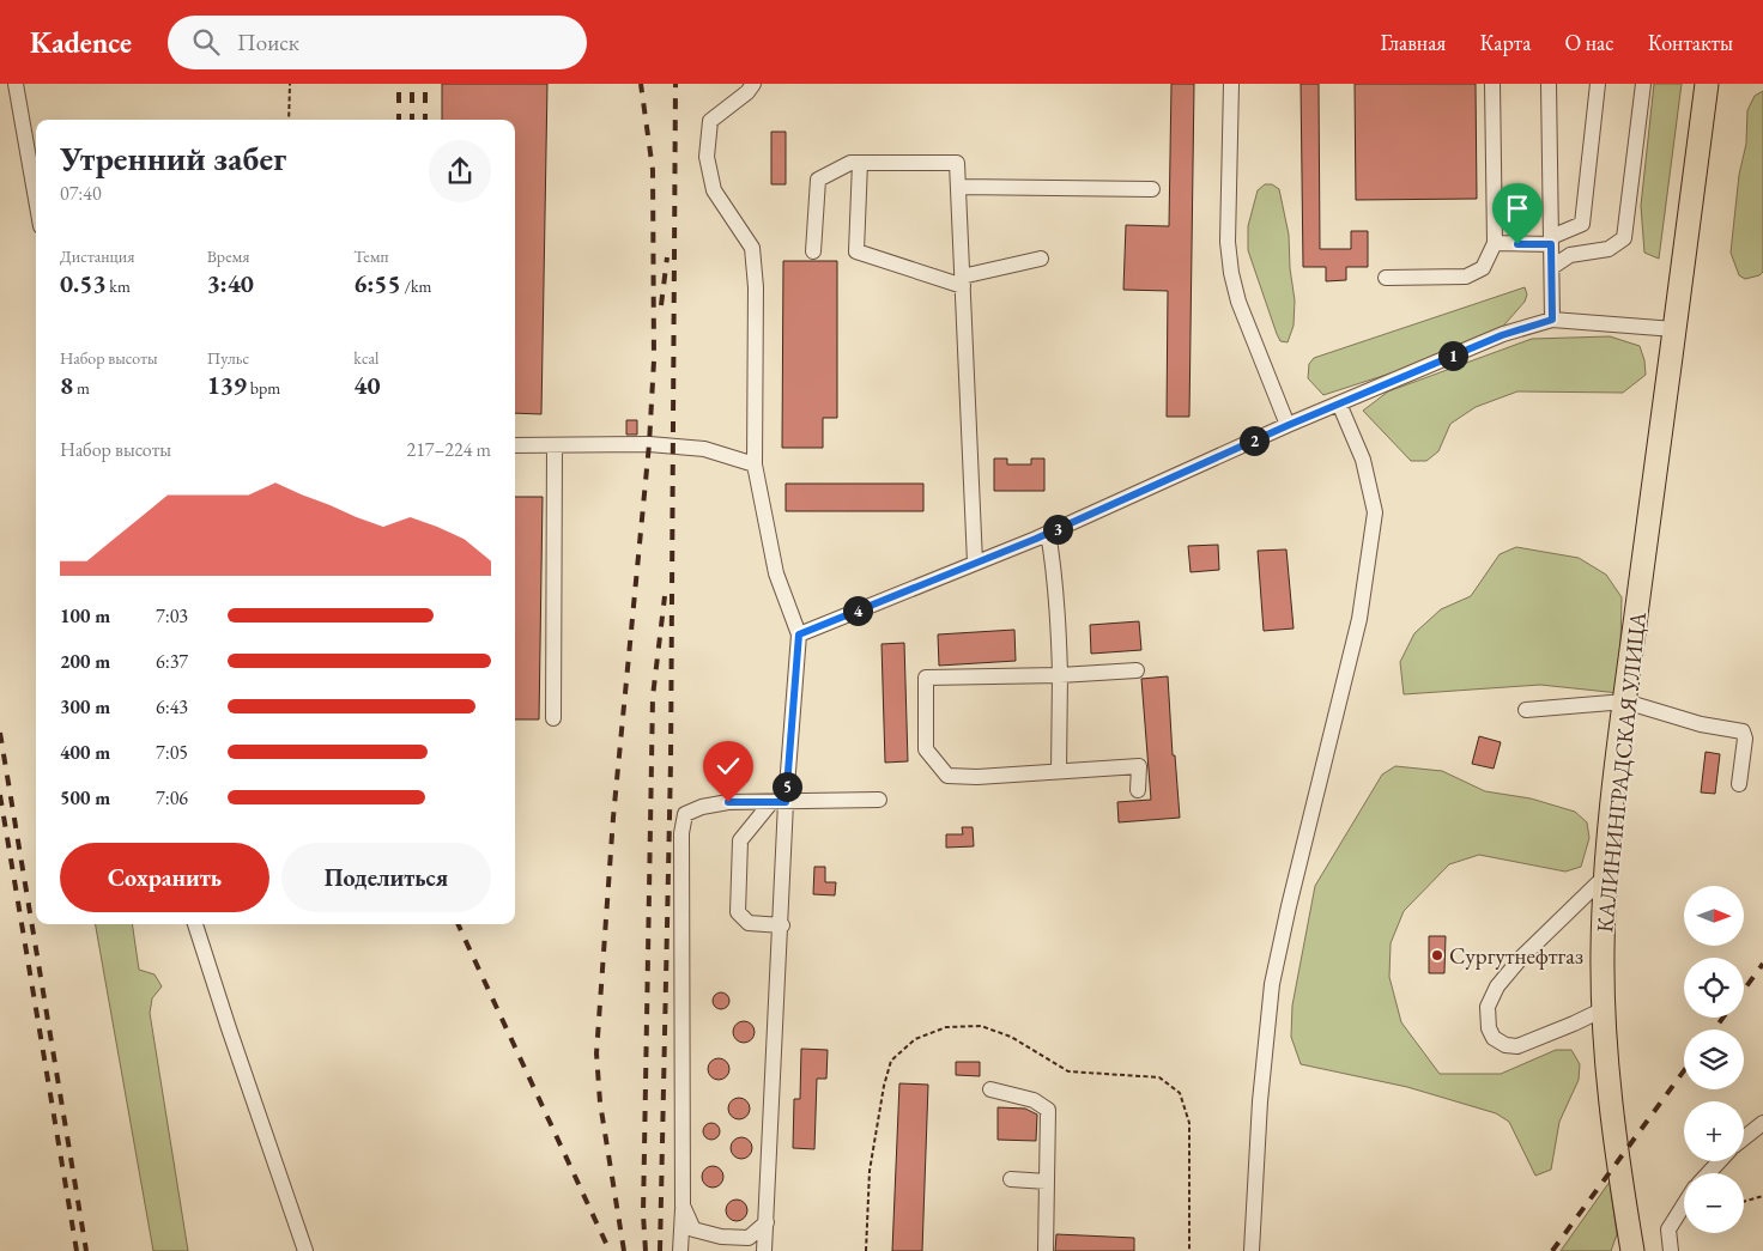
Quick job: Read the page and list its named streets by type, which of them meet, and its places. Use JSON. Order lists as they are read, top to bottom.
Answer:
{
  "streets": {
    "highway": ["КАЛИНИНГРАДСКАЯ УЛИЦА"]
  },
  "places": ["Сургутнефтгаз"],
  "north": "right",
  "page": {
    "header": "Kadence",
    "search": "Поиск",
    "nav": [
      "Главная",
      "Карта",
      "О нас",
      "Контакты"
    ],
    "heading": ["Утренний забег", "07:40"],
    "stats": [
      ["Дистанция", "0.53 km"],
      ["Время", "3:40"],
      ["Темп", "6:55 /km"],
      ["Набор высоты", "8 m"],
      ["Пульс", "139 bpm"],
      ["kcal", "40"]
    ],
    "pins": [
      "1",
      "2",
      "3",
      "4",
      "5"
    ],
    "chart": ["Набор высоты", "217–224 m"],
    "list": [
      {
        "name": "100 m",
        "note": "7:03"
      },
      {
        "name": "200 m",
        "note": "6:37"
      },
      {
        "name": "300 m",
        "note": "6:43"
      },
      {
        "name": "400 m",
        "note": "7:05"
      },
      {
        "name": "500 m",
        "note": "7:06"
      }
    ],
    "buttons": ["Сохранить", "Поделиться"],
    "map_buttons": ["+", "−"]
  }
}
